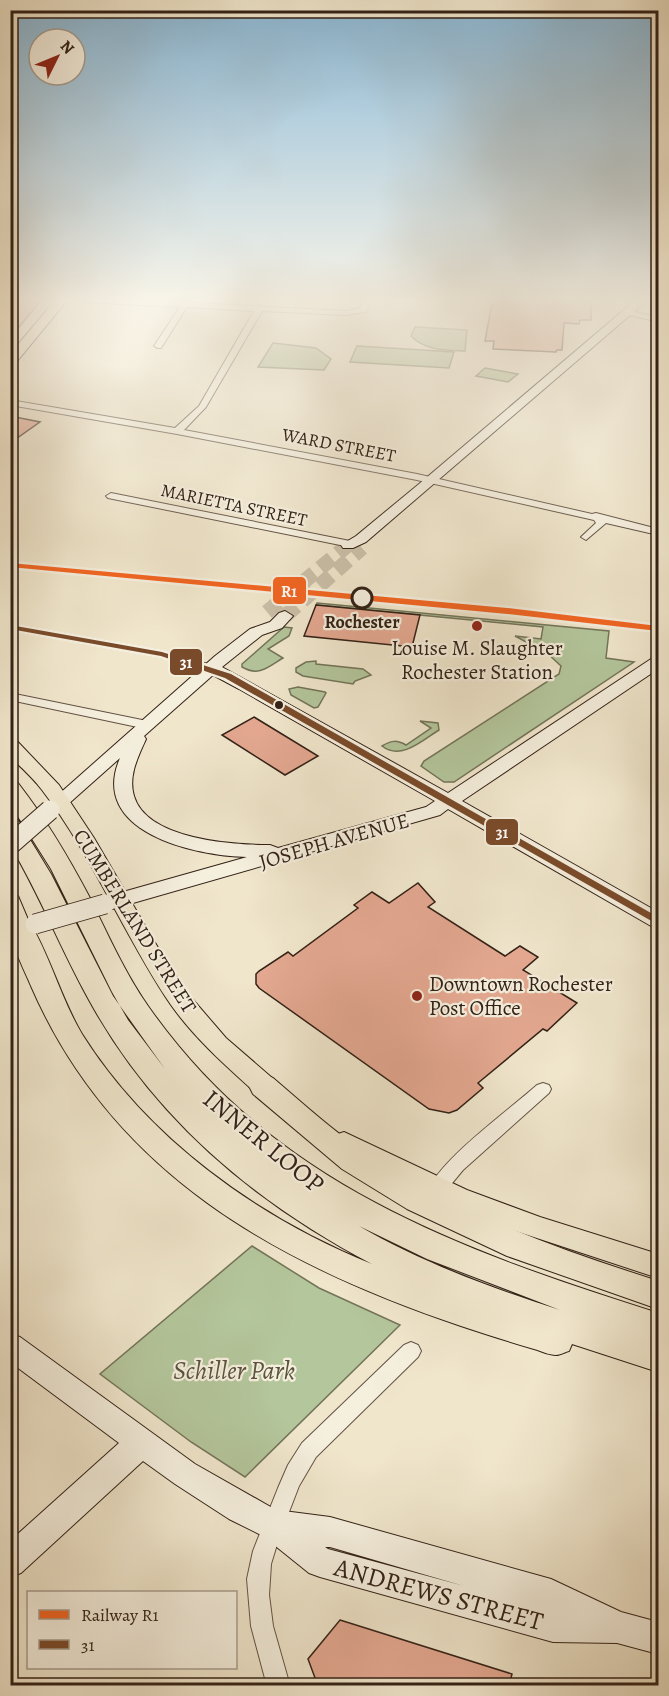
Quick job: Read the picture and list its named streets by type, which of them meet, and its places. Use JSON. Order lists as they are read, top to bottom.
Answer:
{
  "streets": {
    "highway": ["INNER LOOP"],
    "main road": ["JOSEPH AVENUE", "CUMBERLAND STREET", "ANDREWS STREET"],
    "street": ["WARD STREET", "MARIETTA STREET"]
  },
  "crossings": [
    ["JOSEPH AVENUE", "CUMBERLAND STREET"]
  ],
  "parks": ["Schiller Park"],
  "places": ["Rochester", "Louise M. Slaughter Rochester Station", "Downtown Rochester Post Office"],
  "lines": ["rail line R1", "transit line 31"],
  "legend": ["Railway R1", "31"],
  "north": "top right"
}
